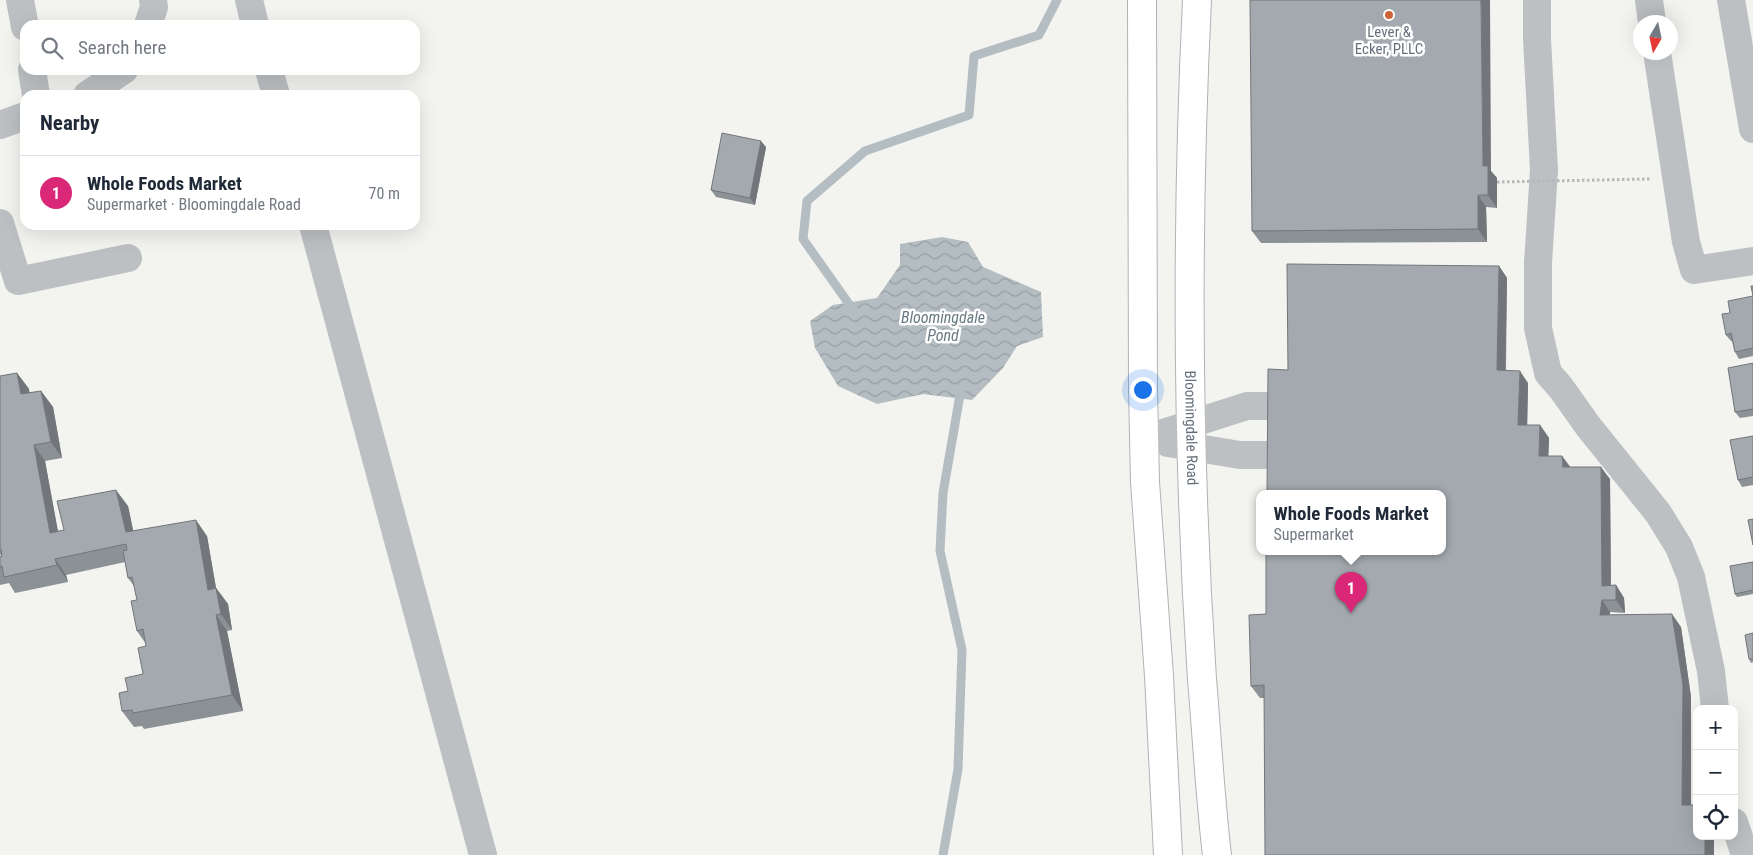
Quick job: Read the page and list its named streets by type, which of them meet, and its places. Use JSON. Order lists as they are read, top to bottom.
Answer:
{
  "streets": {
    "main road": ["Bloomingdale Road"]
  },
  "water": ["Bloomingdale Pond"],
  "places": ["Lever & Ecker, PLLC"],
  "north": "bottom",
  "page": {
    "search": "Search here",
    "heading": "Nearby",
    "list": [
      {
        "mark": "1",
        "name": "Whole Foods Market",
        "note": "Supermarket · Bloomingdale Road",
        "value": "70 m"
      }
    ],
    "popup": ["Whole Foods Market", "Supermarket"],
    "pins": "1",
    "map_buttons": ["+", "−"]
  }
}
